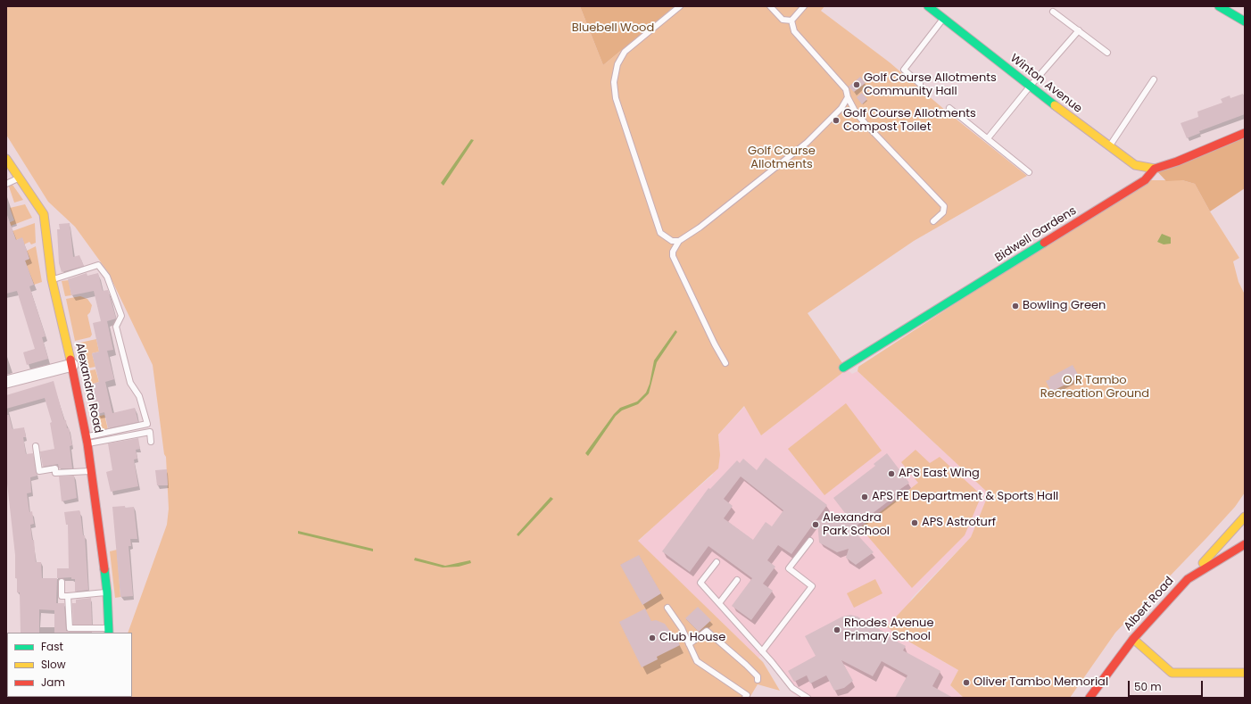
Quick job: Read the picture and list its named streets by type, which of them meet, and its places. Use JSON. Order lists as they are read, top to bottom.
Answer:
{
  "streets": {
    "street": [
      "Winton Avenue",
      "Bidwell Gardens",
      "Alexandra Road",
      "Albert Road"
    ]
  },
  "crossings": [
    ["Winton Avenue", "Bidwell Gardens"]
  ],
  "parks": ["Bluebell Wood", "Golf Course Allotments", "O R Tambo Recreation Ground"],
  "places": [
    "Golf Course Allotments Community Hall",
    "Golf Course Allotments Compost Toilet",
    "Bowling Green",
    "APS East Wing",
    "APS PE Department & Sports Hall",
    "APS Astroturf",
    "Alexandra Park School",
    "Rhodes Avenue Primary School",
    "Club House",
    "Oliver Tambo Memorial"
  ],
  "legend": ["Fast", "Slow", "Jam"],
  "scale_bar": "50 m"
}
